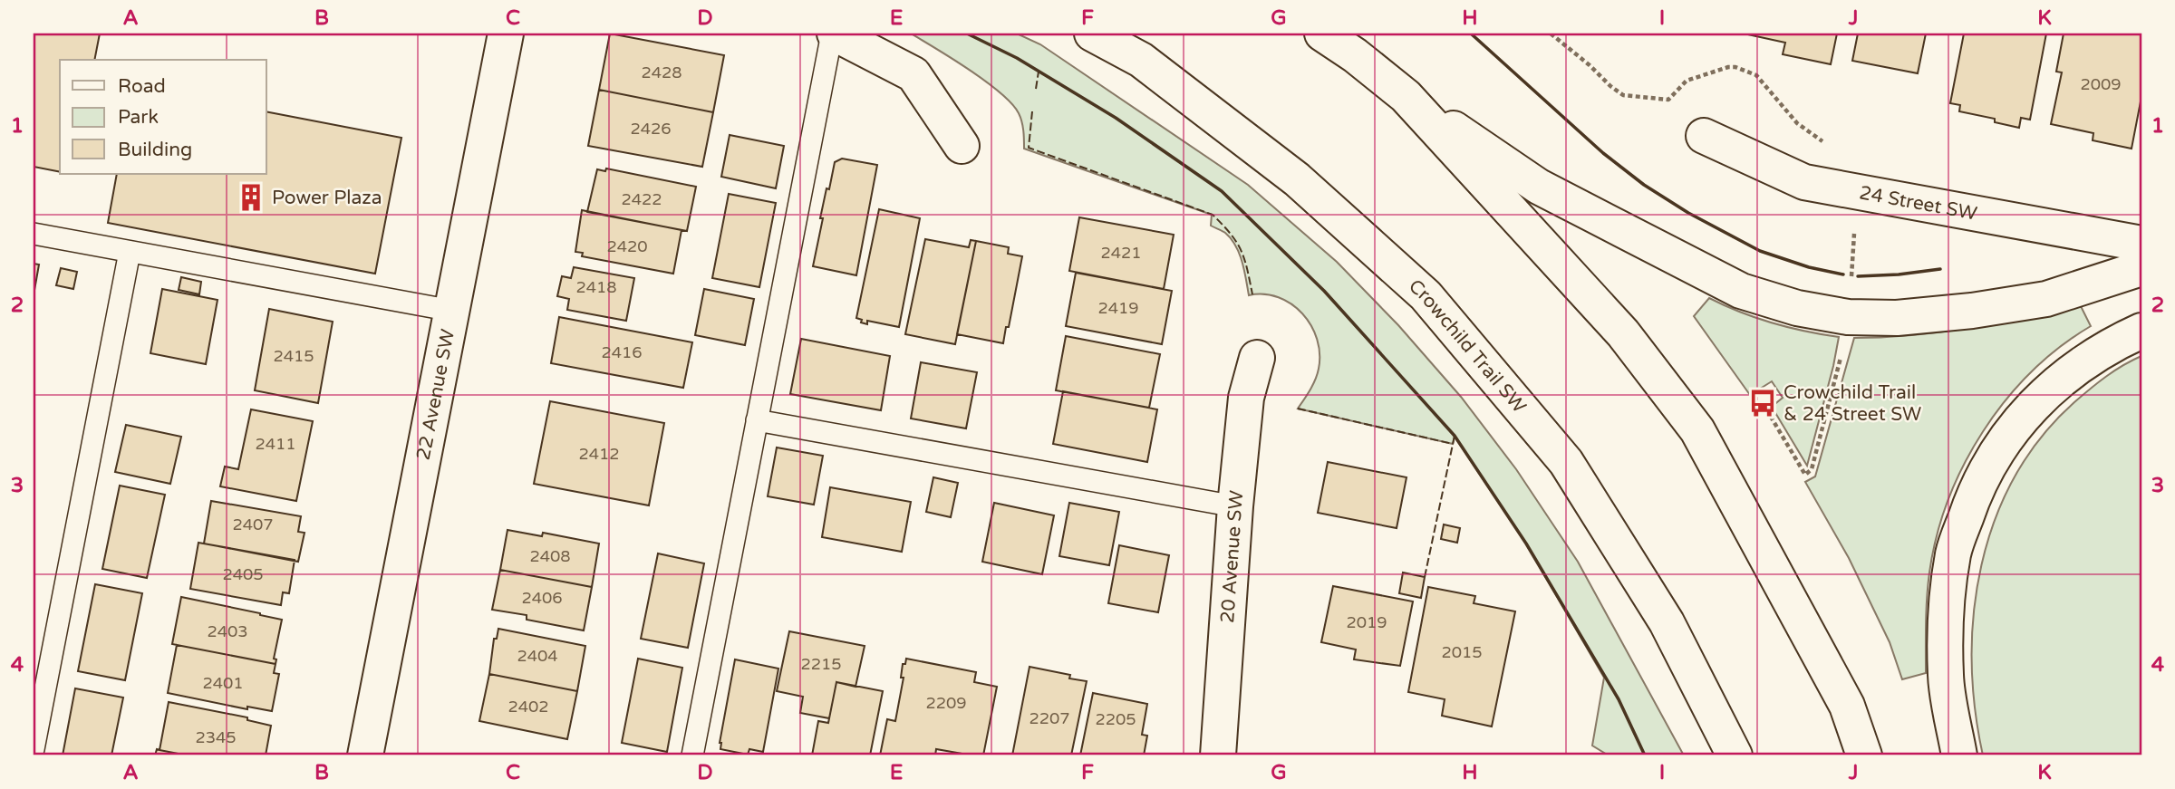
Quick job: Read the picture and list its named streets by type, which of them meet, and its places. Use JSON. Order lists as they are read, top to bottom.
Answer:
{
  "streets": {
    "main road": [
      "24 Street SW",
      "Crowchild Trail SW",
      "22 Avenue SW",
      "20 Avenue SW"
    ]
  },
  "places": {
    "building": ["Power Plaza"],
    "bus stop": ["Crowchild Trail & 24 Street SW"]
  },
  "house_numbers": [
    "2428",
    "2009",
    "2426",
    "2422",
    "2420",
    "2421",
    "2418",
    "2419",
    "2416",
    "2415",
    "2411",
    "2412",
    "2407",
    "2408",
    "2405",
    "2406",
    "2019",
    "2403",
    "2015",
    "2404",
    "2215",
    "2401",
    "2209",
    "2402",
    "2207",
    "2205",
    "2345"
  ],
  "legend": ["Road", "Park", "Building"],
  "grid": {
    "columns": [
      "A",
      "B",
      "C",
      "D",
      "E",
      "F",
      "G",
      "H",
      "I",
      "J",
      "K"
    ],
    "rows": [
      "1",
      "2",
      "3",
      "4"
    ]
  }
}
